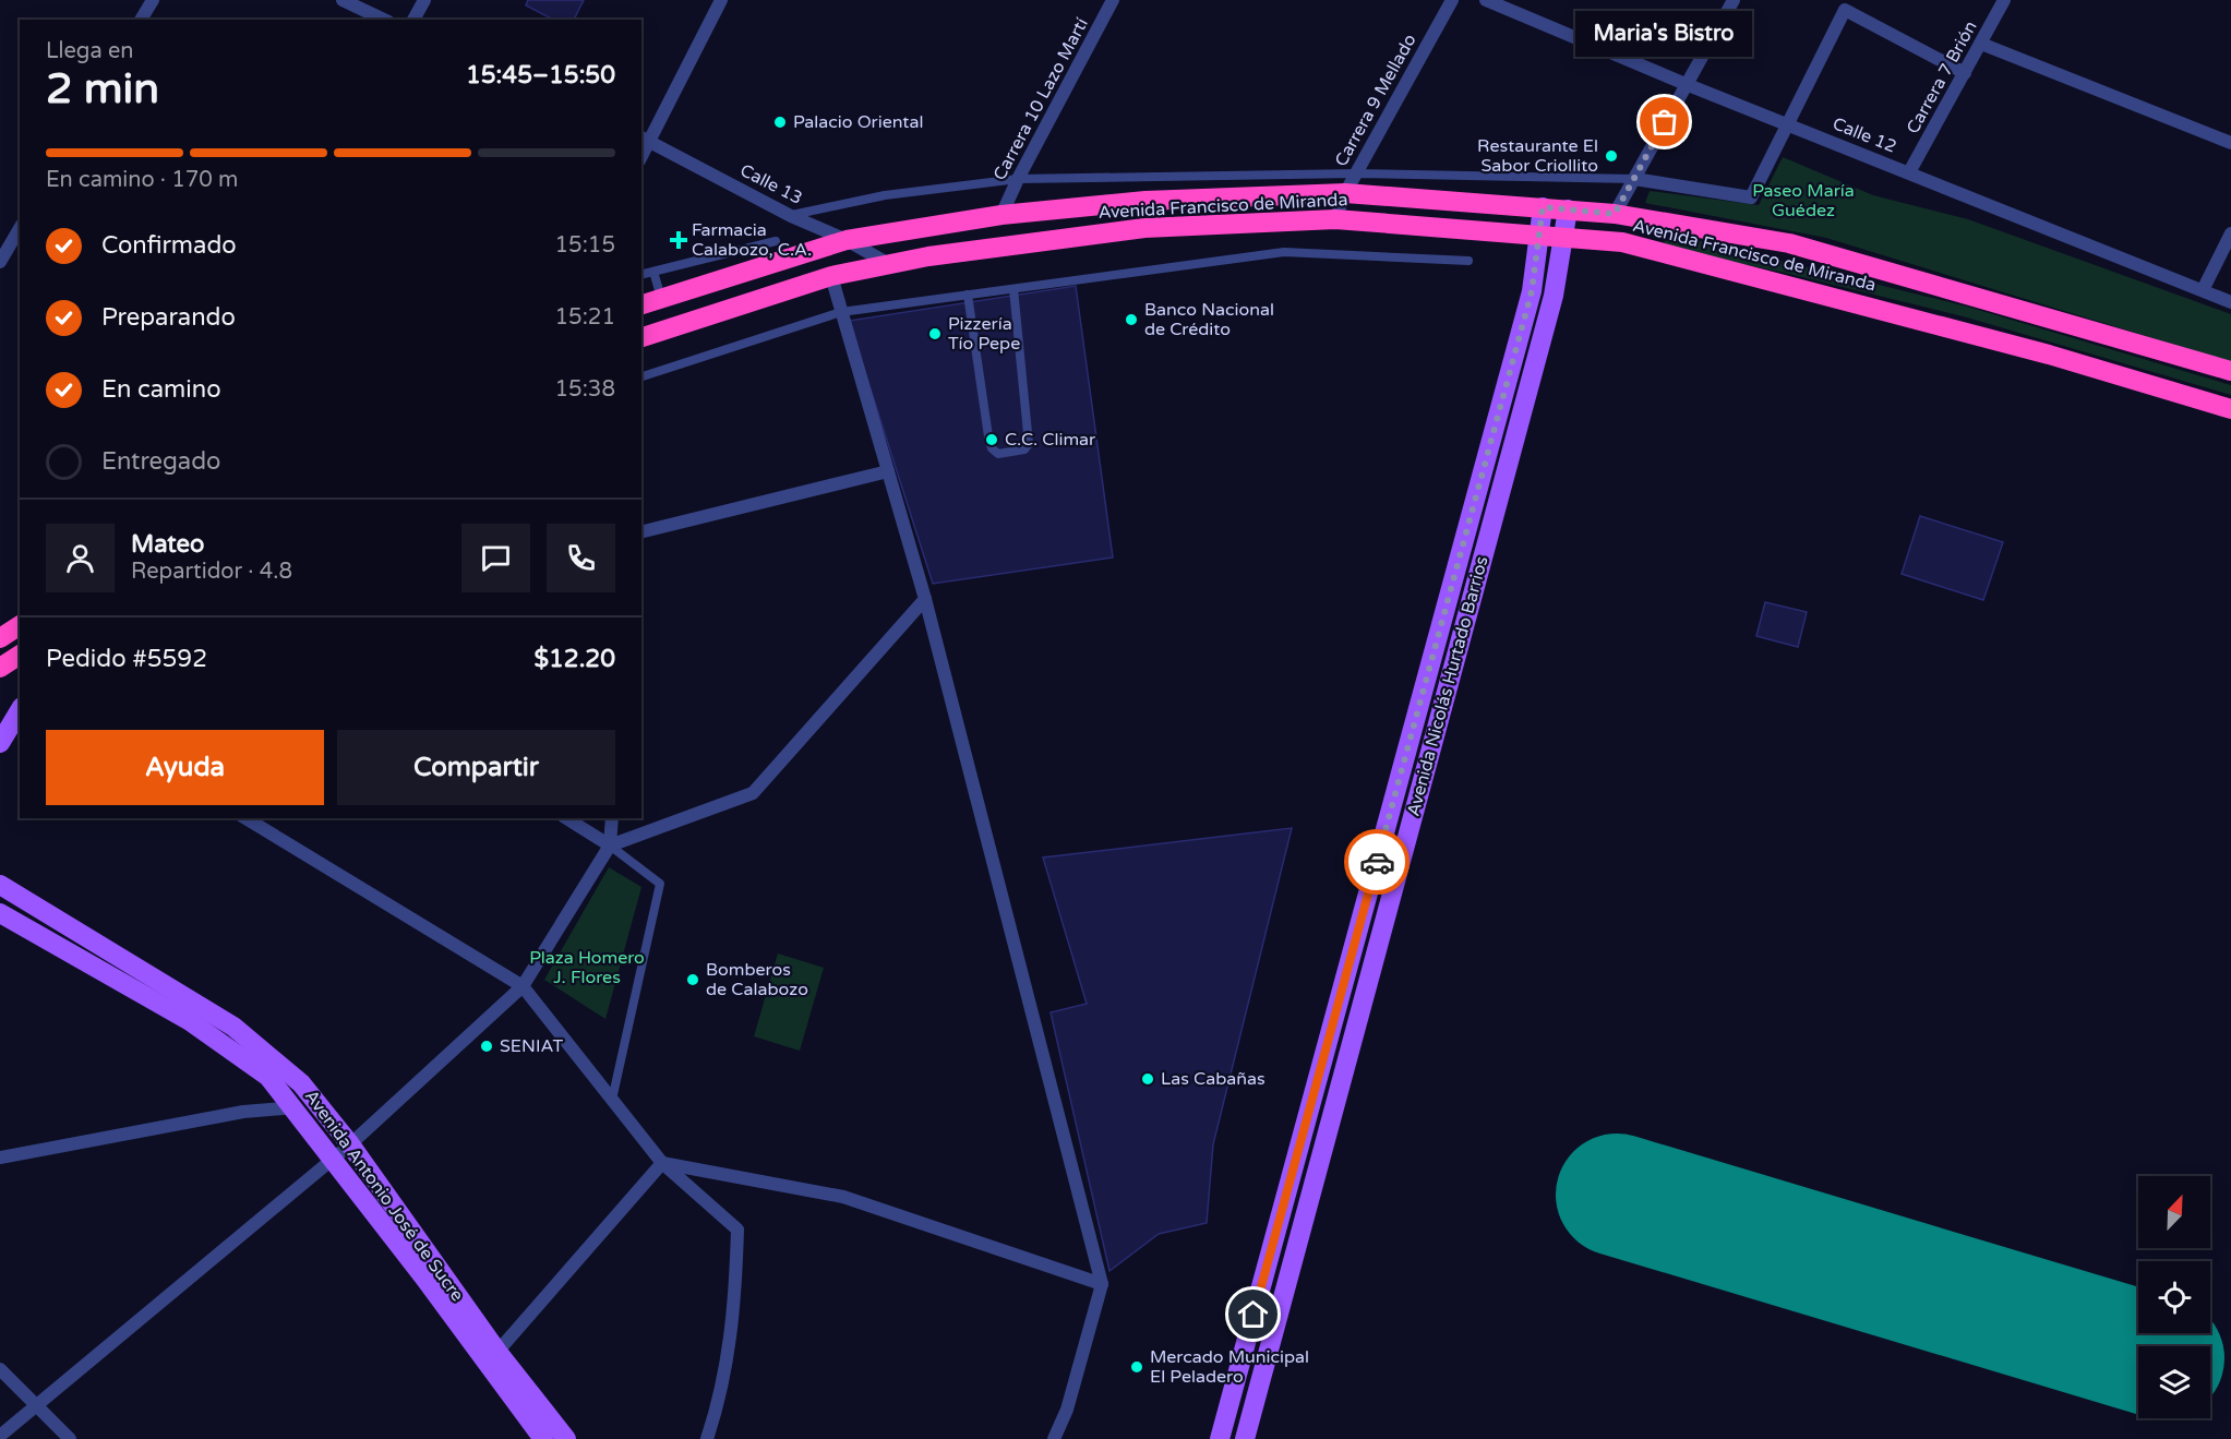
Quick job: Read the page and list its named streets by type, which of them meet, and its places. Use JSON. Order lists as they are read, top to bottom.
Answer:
{
  "streets": {
    "highway": ["Avenida Francisco de Miranda"],
    "main road": ["Avenida Nicolás Hurtado Barrios", "Avenida Antonio José de Sucre"],
    "street": [
      "Carrera 7 Brión",
      "Carrera 10 Lazo Martí",
      "Carrera 9 Mellado",
      "Calle 12",
      "Calle 13"
    ]
  },
  "crossings": [
    ["Carrera 7 Brión", "Calle 12"],
    ["Carrera 10 Lazo Martí", "Avenida Francisco de Miranda"],
    ["Carrera 9 Mellado", "Avenida Francisco de Miranda"],
    ["Calle 13", "Avenida Francisco de Miranda"],
    ["Avenida Francisco de Miranda", "Avenida Nicolás Hurtado Barrios"]
  ],
  "parks": ["Paseo María Guédez", "Plaza Homero J. Flores"],
  "places": {
    "other": [
      "Palacio Oriental",
      "Maria's Bistro",
      "Restaurante El Sabor Criollito",
      "Banco Nacional de Crédito",
      "Pizzería Tío Pepe",
      "C.C. Climar",
      "Bomberos de Calabozo",
      "SENIAT",
      "Las Cabañas",
      "Mercado Municipal El Peladero"
    ],
    "health": ["Farmacia Calabozo, C.A."]
  },
  "north": "top right",
  "page": {
    "bubble": "Maria's Bistro",
    "heading": ["2 min", "Llega en", "15:45–15:50"],
    "panel": [
      "Mateo",
      "Repartidor · 4.8",
      "Pedido #5592",
      "$12.20"
    ],
    "bar": "En camino · 170 m",
    "list": [
      ["Confirmado", "15:15"],
      ["Preparando", "15:21"],
      ["En camino", "15:38"],
      "Entregado"
    ],
    "buttons": ["Ayuda", "Compartir"]
  }
}
